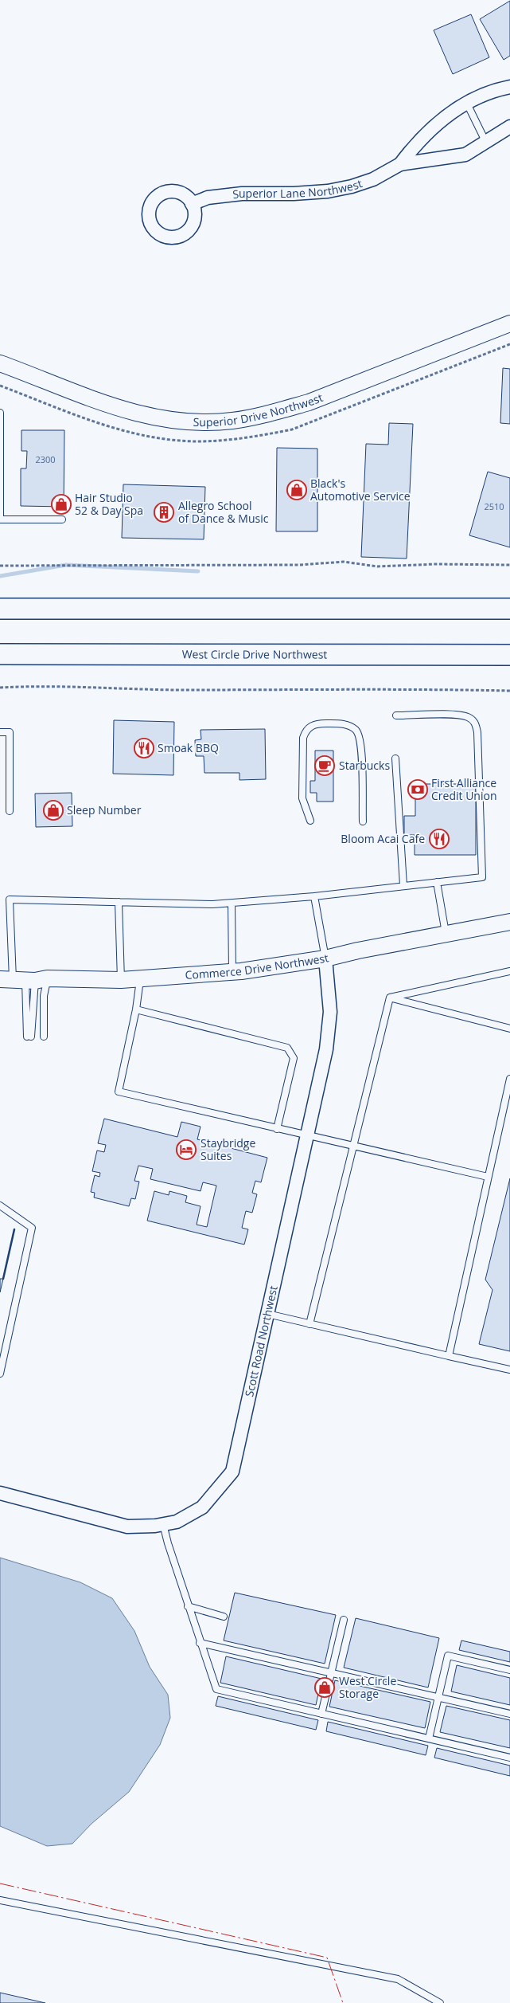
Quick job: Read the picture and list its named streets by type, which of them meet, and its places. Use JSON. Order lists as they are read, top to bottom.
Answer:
{
  "streets": {
    "main road": ["West Circle Drive Northwest"],
    "street": [
      "Superior Lane Northwest",
      "Superior Drive Northwest",
      "Commerce Drive Northwest",
      "Scott Road Northwest"
    ]
  },
  "crossings": [
    ["Commerce Drive Northwest", "Scott Road Northwest"]
  ],
  "places": {
    "shop": [
      "Black's Automotive Service",
      "Hair Studio 52 & Day Spa",
      "Sleep Number",
      "West Circle Storage"
    ],
    "building": ["Allegro School of Dance & Music"],
    "restaurant": ["Smoak BBQ", "Bloom Acai Cafe"],
    "cafe": ["Starbucks"],
    "bank": ["First Alliance Credit Union"],
    "hotel": ["Staybridge Suites"]
  },
  "house_numbers": ["2300", "2510"]
}
